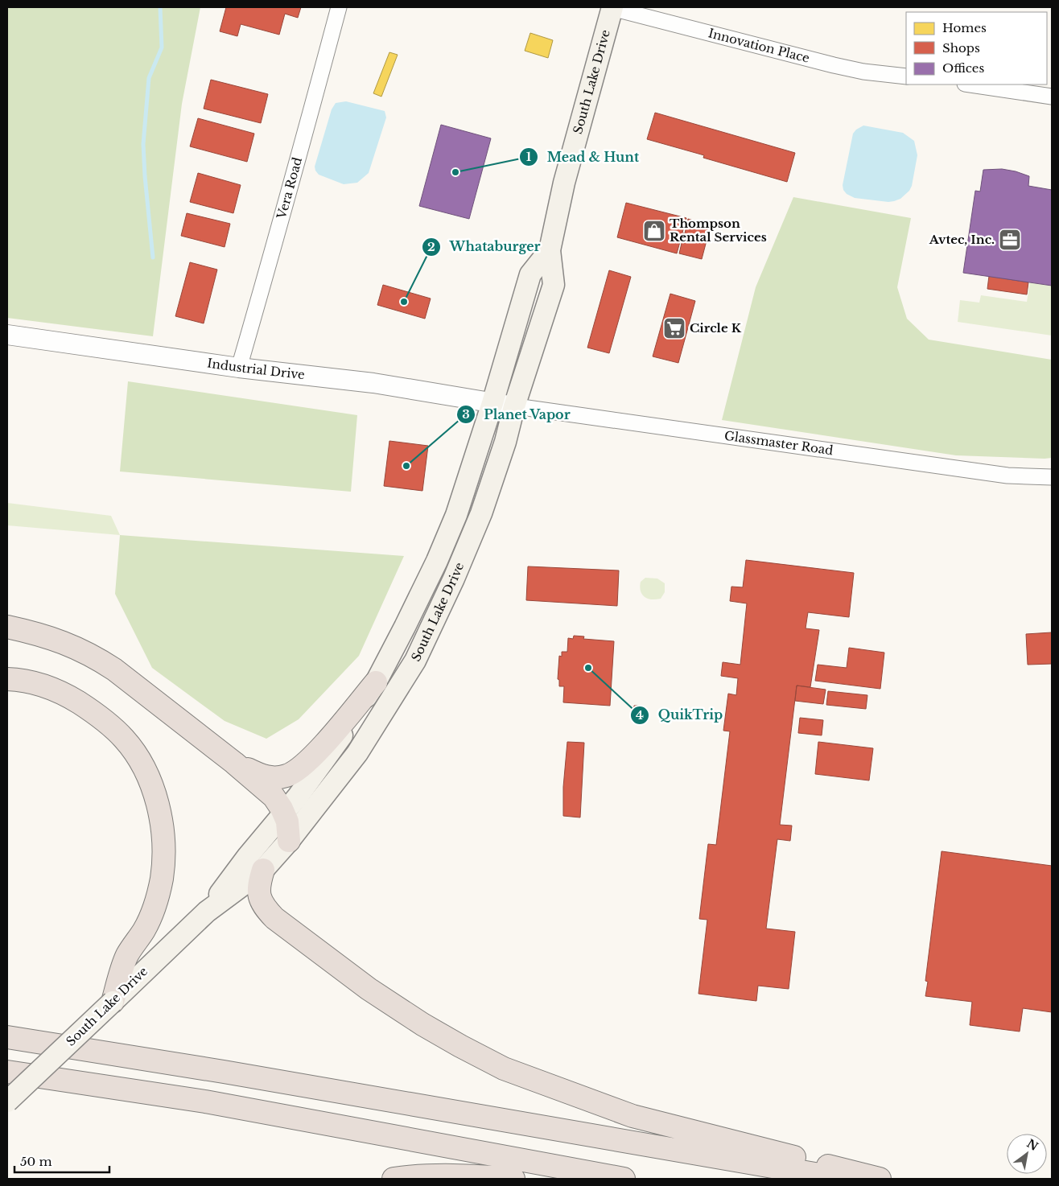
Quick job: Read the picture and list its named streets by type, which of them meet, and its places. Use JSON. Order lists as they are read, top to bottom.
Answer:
{
  "streets": {
    "main road": ["South Lake Drive"],
    "street": [
      "Innovation Place",
      "Vera Road",
      "Industrial Drive",
      "Glassmaster Road"
    ]
  },
  "crossings": [
    ["Innovation Place", "South Lake Drive"],
    ["South Lake Drive", "Industrial Drive"],
    ["South Lake Drive", "Glassmaster Road"],
    ["Vera Road", "Industrial Drive"],
    ["Industrial Drive", "Glassmaster Road"]
  ],
  "places": {
    "other": [
      "Mead & Hunt",
      "Whataburger",
      "Planet Vapor",
      "QuikTrip"
    ],
    "shop": ["Thompson Rental Services"],
    "office": ["Avtec, Inc."],
    "supermarket": ["Circle K"]
  },
  "legend": ["Homes", "Shops", "Offices"],
  "scale_bar": "50 m",
  "north": "top right"
}
